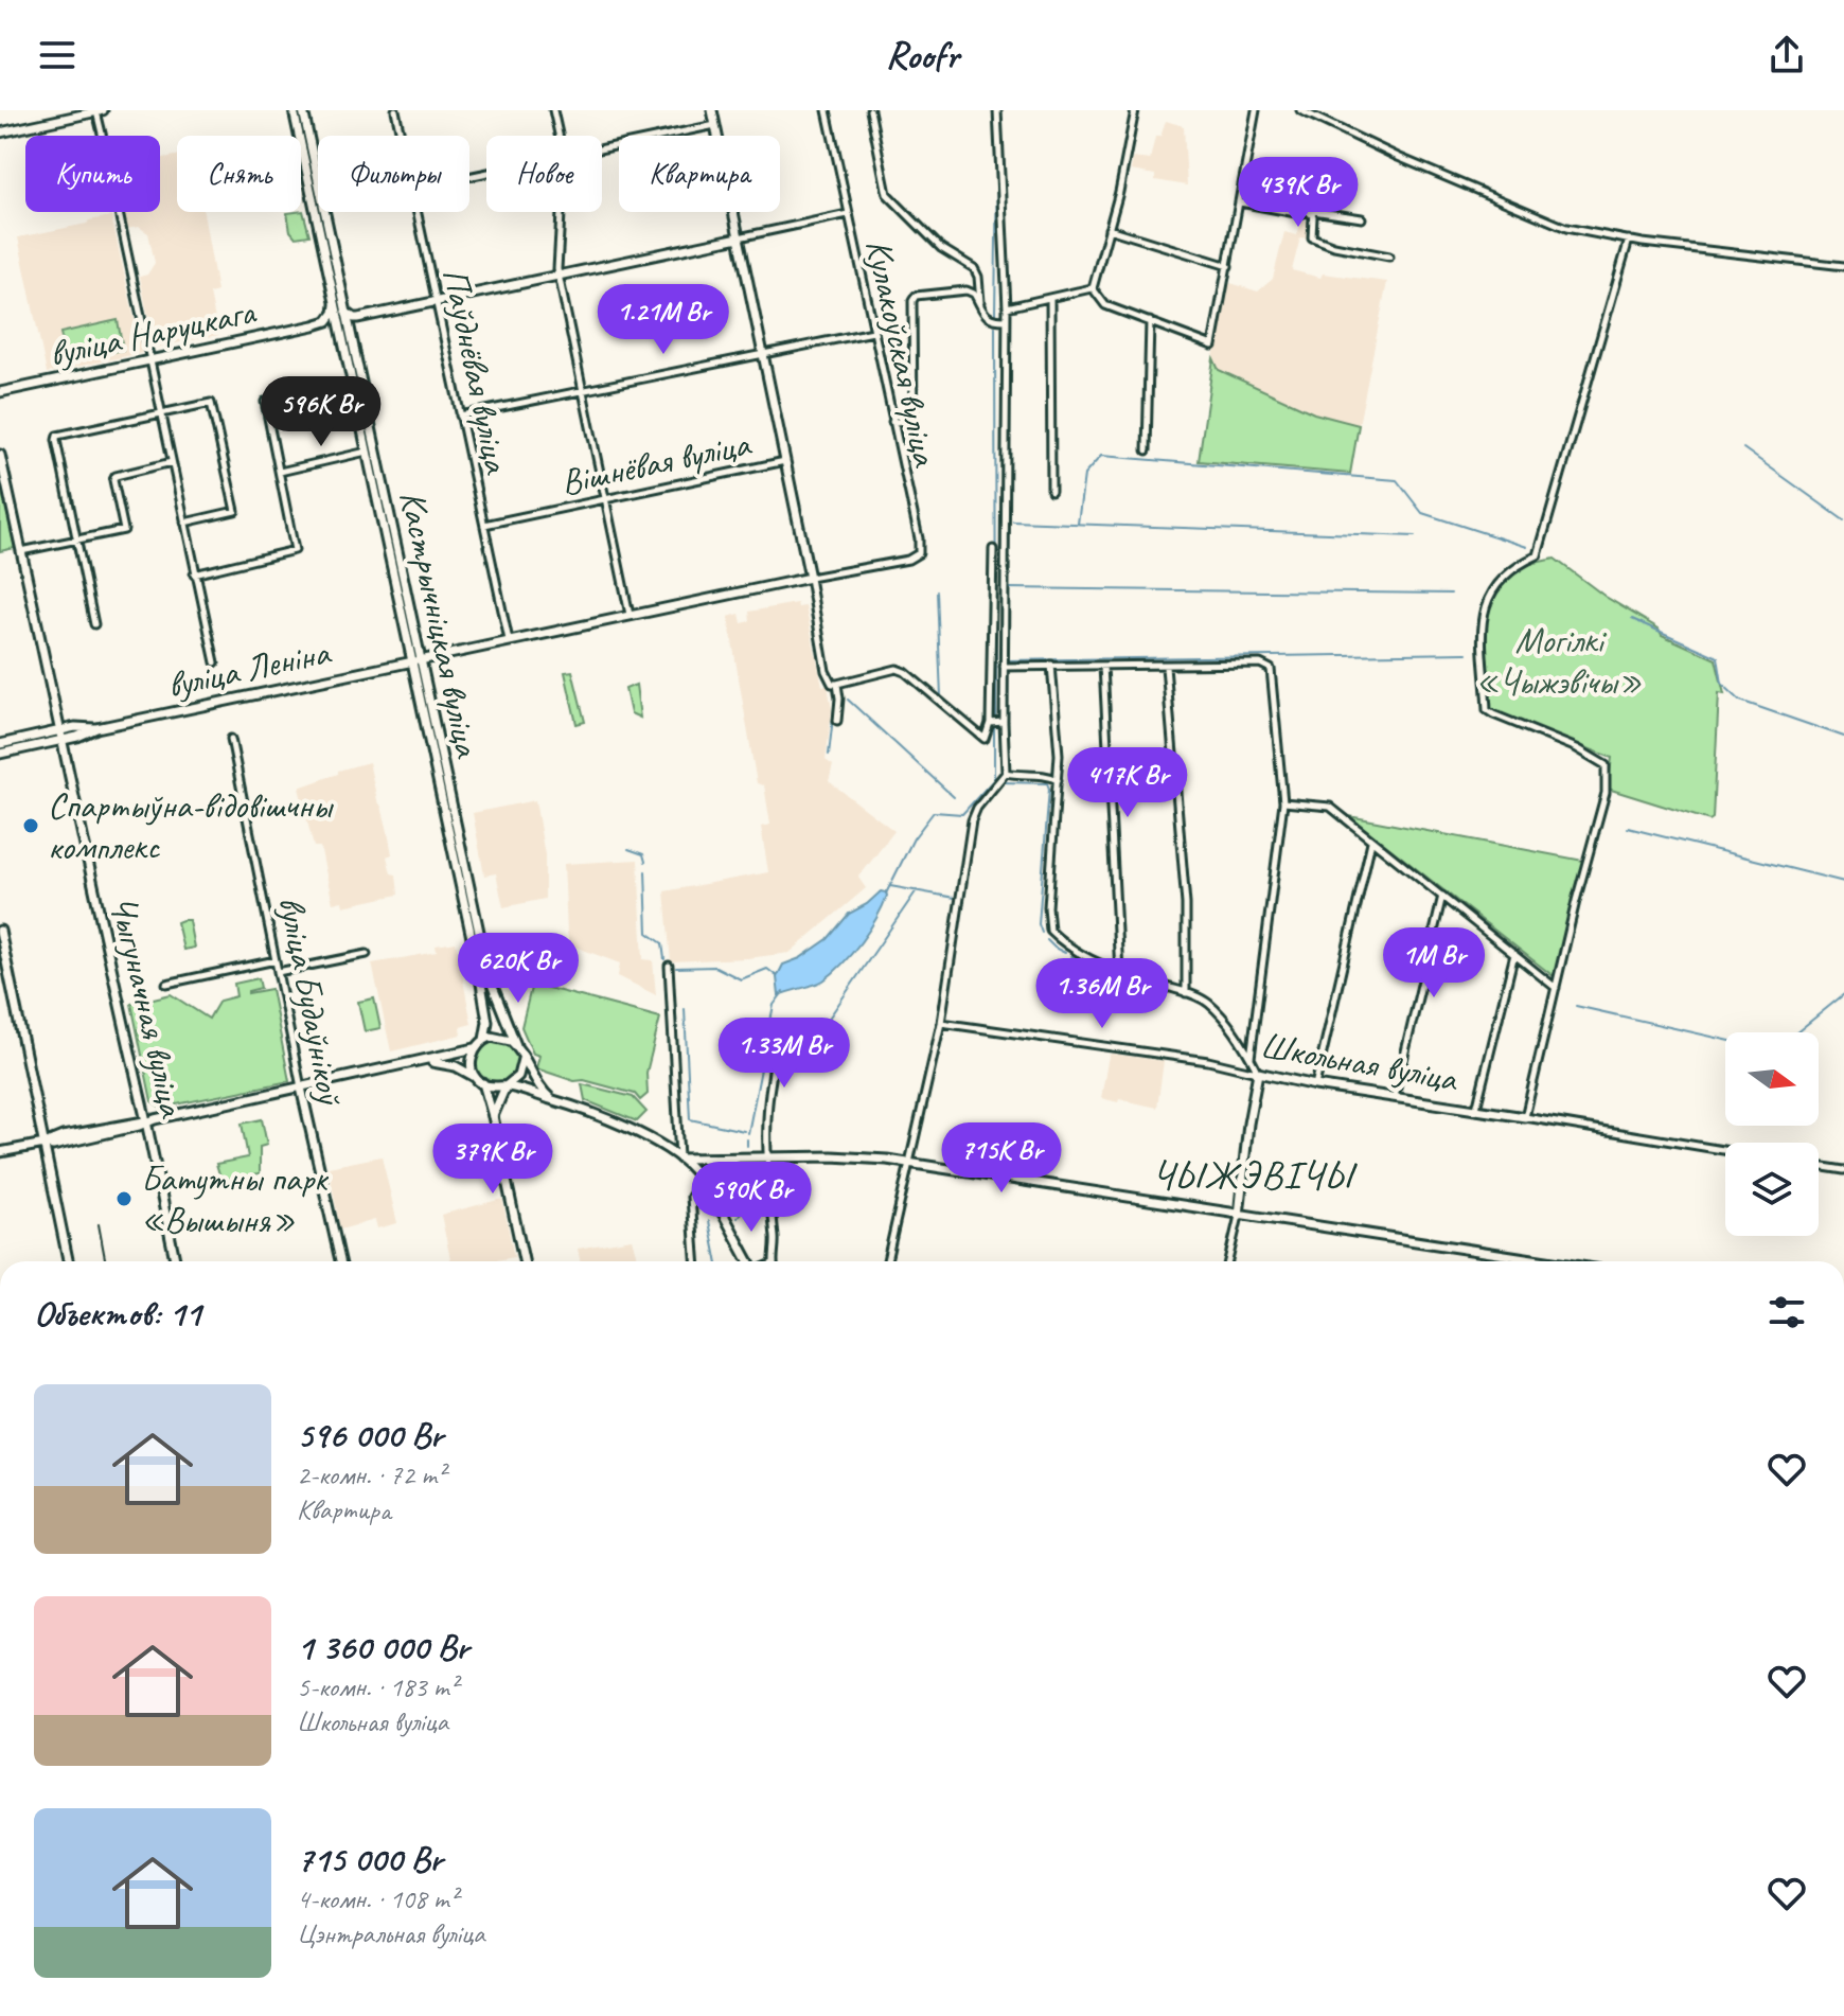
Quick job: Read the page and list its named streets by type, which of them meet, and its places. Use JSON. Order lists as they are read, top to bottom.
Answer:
{
  "streets": {
    "main road": [
      "вуліца Наруцкага",
      "Кастрычніцкая вуліца",
      "вуліца Леніна",
      "вуліца Будаўнікоў",
      "Чыгуначная вуліца",
      "Школьная вуліца"
    ],
    "street": ["Кулакоўская вуліца", "Паўднёвая вуліца", "Вішнёвая вуліца"]
  },
  "crossings": [
    ["Кулакоўская вуліца", "вуліца Леніна"],
    ["Паўднёвая вуліца", "Вішнёвая вуліца"],
    ["Паўднёвая вуліца", "вуліца Леніна"],
    ["Кастрычніцкая вуліца", "вуліца Леніна"],
    ["вуліца Леніна", "Чыгуначная вуліца"]
  ],
  "districts": ["ЧЫЖЭВІЧЫ"],
  "parks": ["Могілкі «Чыжэвічы»"],
  "places": ["Спартыўна-відовішчны комплекс", "Батутны парк «Вышыня»"],
  "north": "right",
  "page": {
    "header": "Roofr",
    "chip": [
      "Купить",
      "Снять",
      "Фильтры",
      "Новое",
      "Квартира"
    ],
    "price": [
      "439K Br",
      "1.21M Br",
      "596K Br",
      "417K Br",
      "1M Br",
      "620K Br",
      "1.36M Br",
      "1.33M Br",
      "715K Br",
      "379K Br",
      "590K Br"
    ],
    "heading": "Объектов: 11",
    "list": [
      {
        "name": "596 000 Br",
        "note": "2-комн. · 72 m² · Квартира"
      },
      {
        "name": "1 360 000 Br",
        "note": "5-комн. · 183 m² · Школьная вуліца"
      },
      {
        "name": "715 000 Br",
        "note": "4-комн. · 108 m² · Цэнтральная вуліца"
      }
    ]
  }
}
